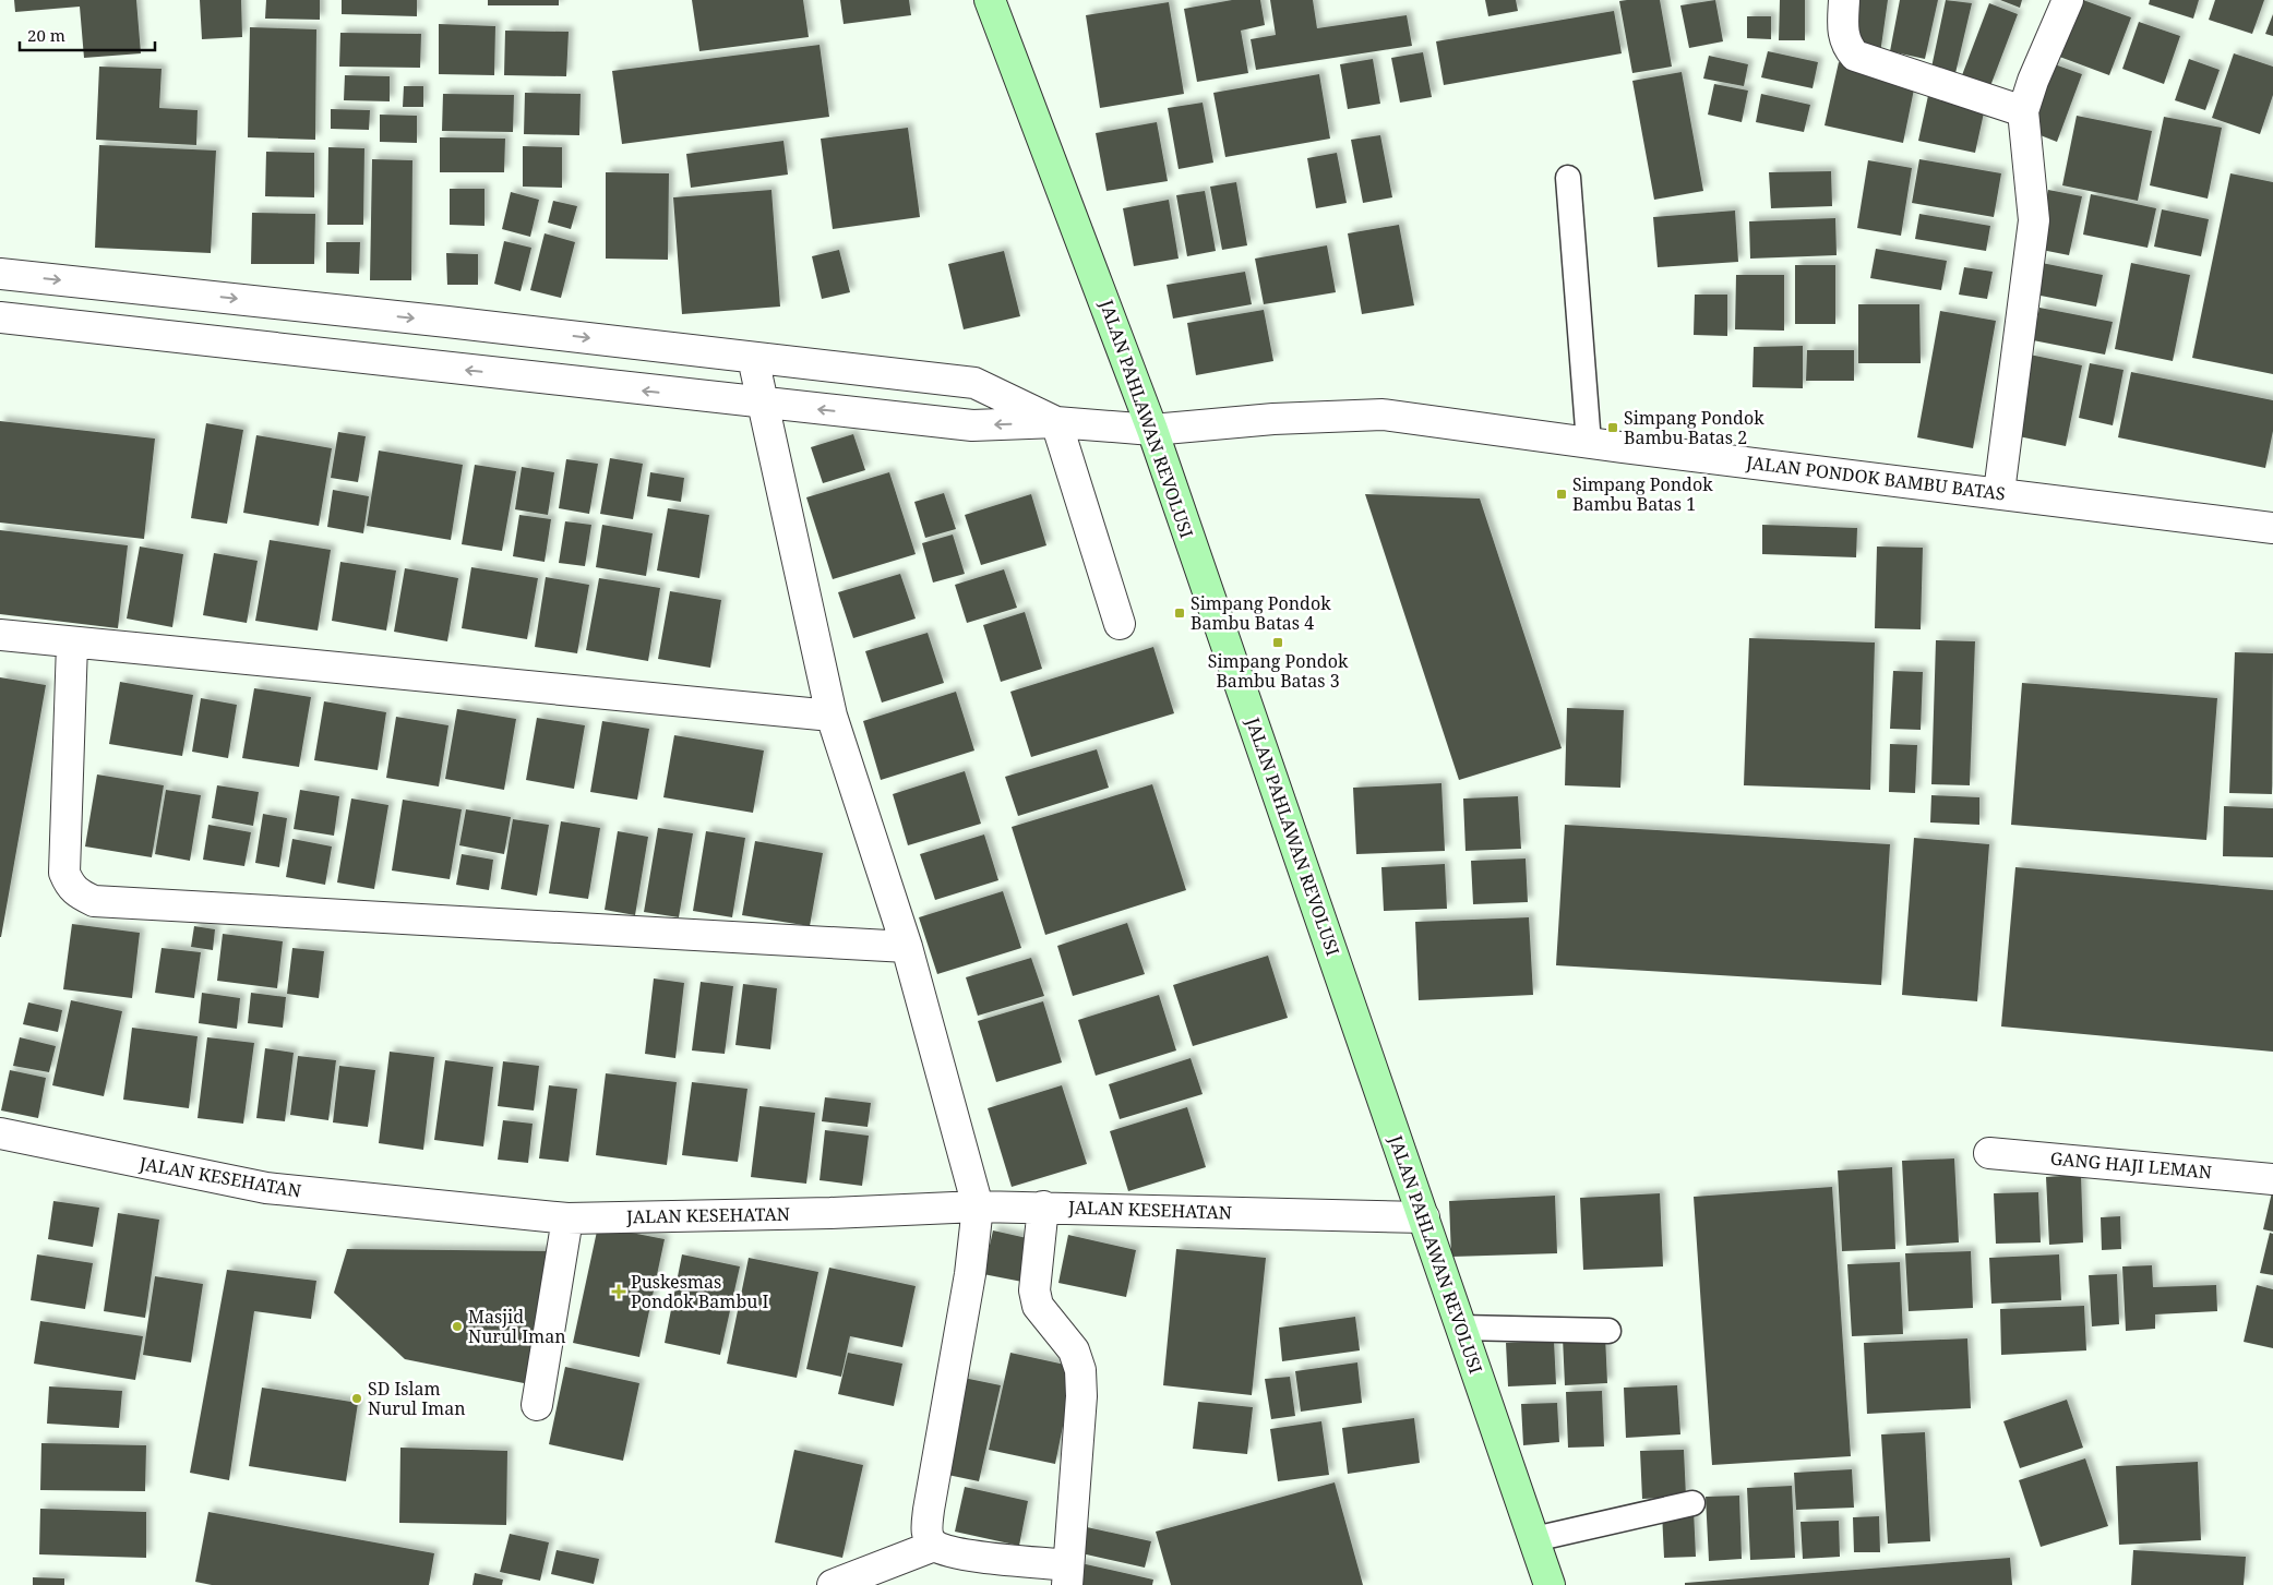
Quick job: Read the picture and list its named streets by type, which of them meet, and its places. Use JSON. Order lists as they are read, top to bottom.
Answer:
{
  "streets": {
    "main road": ["JALAN PAHLAWAN REVOLUSI"],
    "street": ["JALAN PONDOK BAMBU BATAS", "GANG HAJI LEMAN", "JALAN KESEHATAN"]
  },
  "crossings": [
    ["JALAN PAHLAWAN REVOLUSI", "JALAN PONDOK BAMBU BATAS"],
    ["JALAN PAHLAWAN REVOLUSI", "JALAN KESEHATAN"]
  ],
  "places": {
    "transit": [
      "Simpang Pondok Bambu Batas 2",
      "Simpang Pondok Bambu Batas 1",
      "Simpang Pondok Bambu Batas 4",
      "Simpang Pondok Bambu Batas 3"
    ],
    "health": ["Puskesmas Pondok Bambu I"],
    "other": ["Masjid Nurul Iman", "SD Islam Nurul Iman"]
  },
  "scale_bar": "20 m"
}
